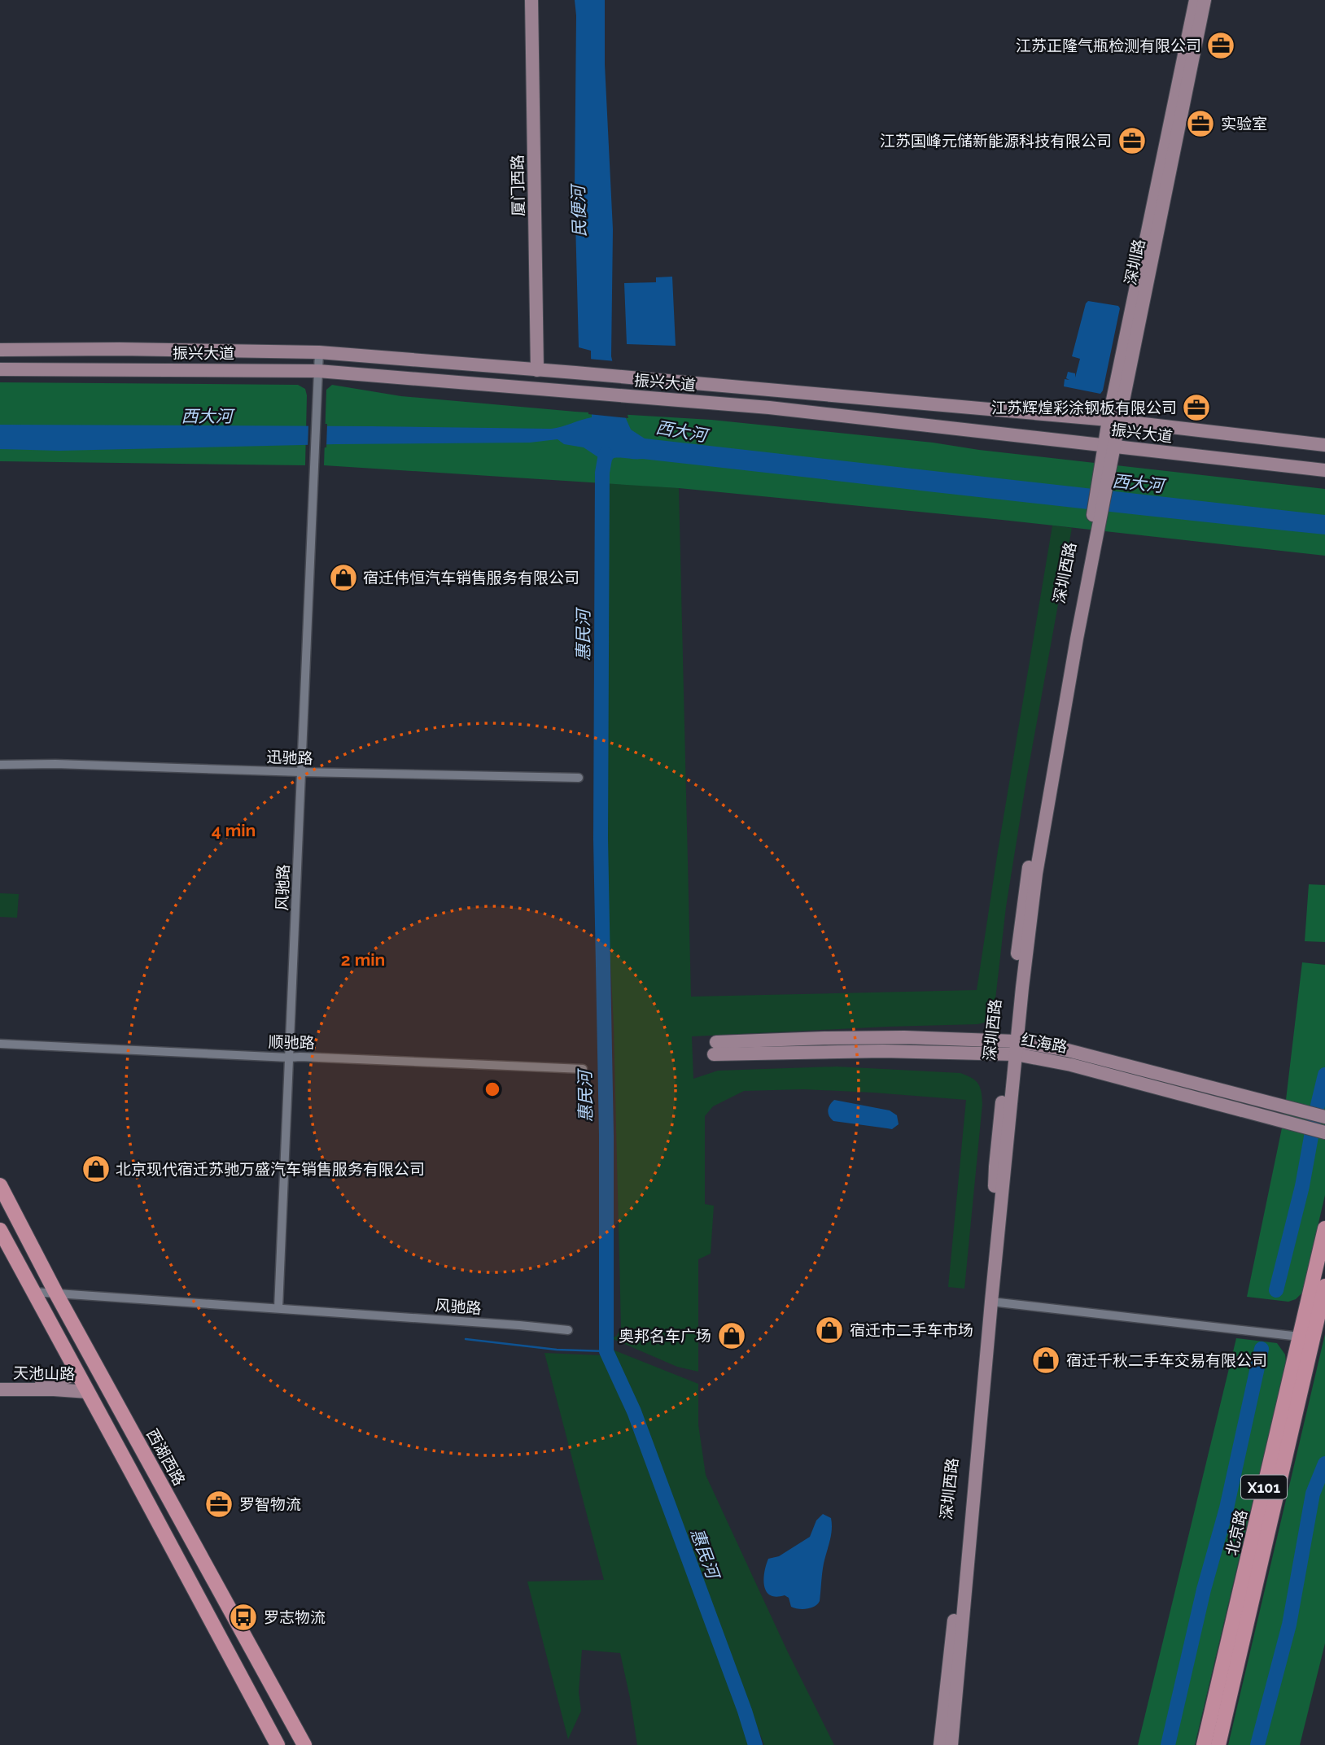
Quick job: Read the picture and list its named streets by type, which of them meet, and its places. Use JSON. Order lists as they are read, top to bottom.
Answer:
{
  "streets": {
    "main road": ["西湖西路", "X101", "北京路"],
    "street": [
      "厦门西路",
      "深圳路",
      "振兴大道",
      "深圳西路",
      "迅驰路",
      "风驰路",
      "顺驰路",
      "红海路",
      "天池山路"
    ]
  },
  "crossings": [
    ["厦门西路", "振兴大道"],
    ["深圳路", "振兴大道"],
    ["深圳路", "深圳西路"],
    ["振兴大道", "风驰路"],
    ["深圳西路", "红海路"],
    ["迅驰路", "风驰路"],
    ["风驰路", "顺驰路"],
    ["风驰路", "西湖西路"]
  ],
  "water": ["民便河", "西大河", "惠民河"],
  "places": {
    "office": [
      "江苏正隆气瓶检测有限公司",
      "实验室",
      "江苏国峰元储新能源科技有限公司",
      "江苏辉煌彩涂钢板有限公司",
      "罗智物流"
    ],
    "shop": [
      "宿迁伟恒汽车销售服务有限公司",
      "北京现代宿迁苏驰万盛汽车销售服务有限公司",
      "宿迁市二手车市场",
      "奥邦名车广场",
      "宿迁千秋二手车交易有限公司"
    ],
    "bus stop": ["罗志物流"]
  },
  "rings": ["4 min", "2 min"]
}
